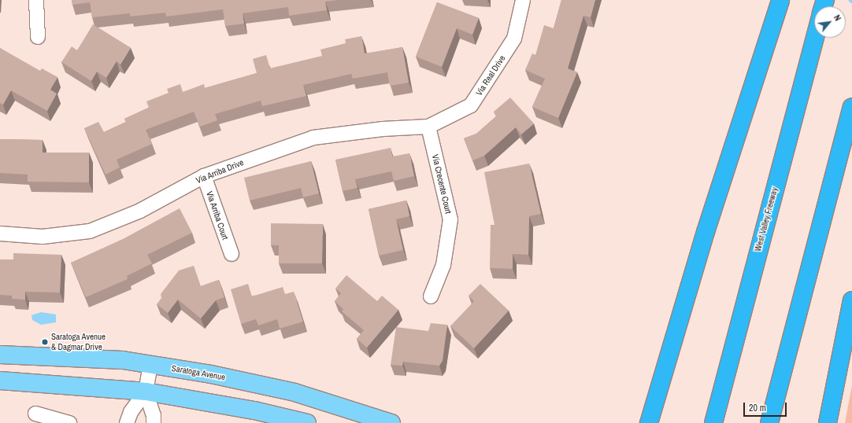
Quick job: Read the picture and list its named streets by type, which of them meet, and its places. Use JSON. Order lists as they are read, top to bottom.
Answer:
{
  "streets": {
    "highway": ["West Valley Freeway"],
    "main road": ["Saratoga Avenue"],
    "street": [
      "Via Real Drive",
      "Via Arriba Drive",
      "Via Crecente Court",
      "Via Arriba Court"
    ]
  },
  "crossings": [
    ["Via Real Drive", "Via Arriba Drive"],
    ["Via Real Drive", "Via Crecente Court"],
    ["Via Arriba Drive", "Via Crecente Court"],
    ["Via Arriba Drive", "Via Arriba Court"]
  ],
  "places": ["Saratoga Avenue & Dagmar Drive"],
  "scale_bar": "20 m",
  "north": "top right"
}
